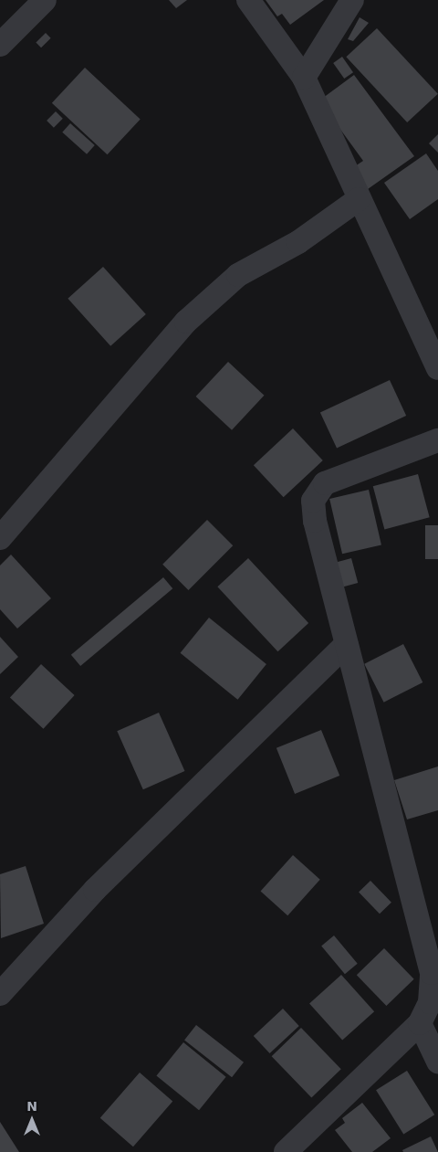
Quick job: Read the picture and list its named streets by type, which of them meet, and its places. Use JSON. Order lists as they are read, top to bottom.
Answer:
{
  "north": "top"
}
